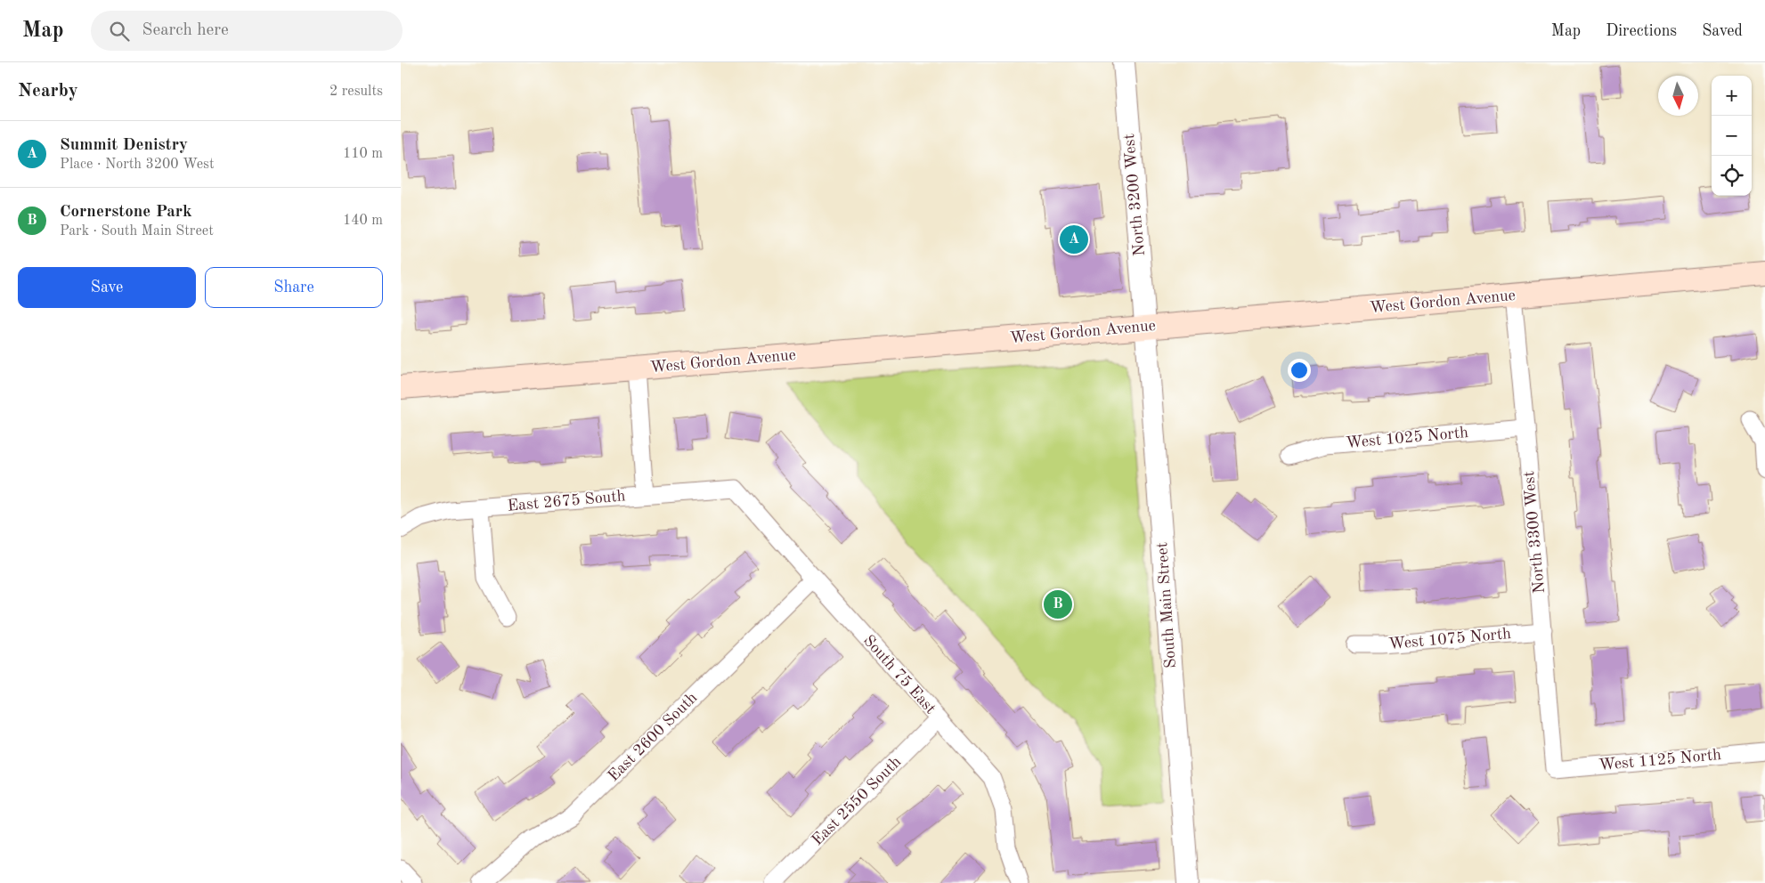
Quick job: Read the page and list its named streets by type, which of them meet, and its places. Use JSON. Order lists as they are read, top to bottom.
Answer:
{
  "streets": {
    "main road": ["West Gordon Avenue"],
    "street": [
      "North 3200 West",
      "West 1025 North",
      "East 2675 South",
      "North 3300 West",
      "South Main Street",
      "West 1075 North",
      "South 75 East",
      "East 2600 South",
      "West 1125 North",
      "East 2550 South"
    ]
  },
  "crossings": [
    ["North 3200 West", "West Gordon Avenue"],
    ["North 3200 West", "South Main Street"],
    ["West Gordon Avenue", "North 3300 West"],
    ["West Gordon Avenue", "South Main Street"],
    ["West 1025 North", "North 3300 West"],
    ["East 2675 South", "South 75 East"],
    ["North 3300 West", "West 1075 North"],
    ["North 3300 West", "West 1125 North"],
    ["South 75 East", "East 2600 South"],
    ["South 75 East", "East 2550 South"]
  ],
  "north": "bottom",
  "page": {
    "header": "Map",
    "search": "Search here",
    "nav": ["Map", "Directions", "Saved"],
    "heading": ["Nearby", "2 results"],
    "map_buttons": ["+", "−"],
    "list": [
      {
        "mark": "A",
        "name": "Summit Denistry",
        "note": "Place · North 3200 West",
        "value": "110 m"
      },
      {
        "mark": "B",
        "name": "Cornerstone Park",
        "note": "Park · South Main Street",
        "value": "140 m"
      }
    ],
    "pins": ["A", "B"],
    "buttons": ["Save", "Share"]
  }
}
